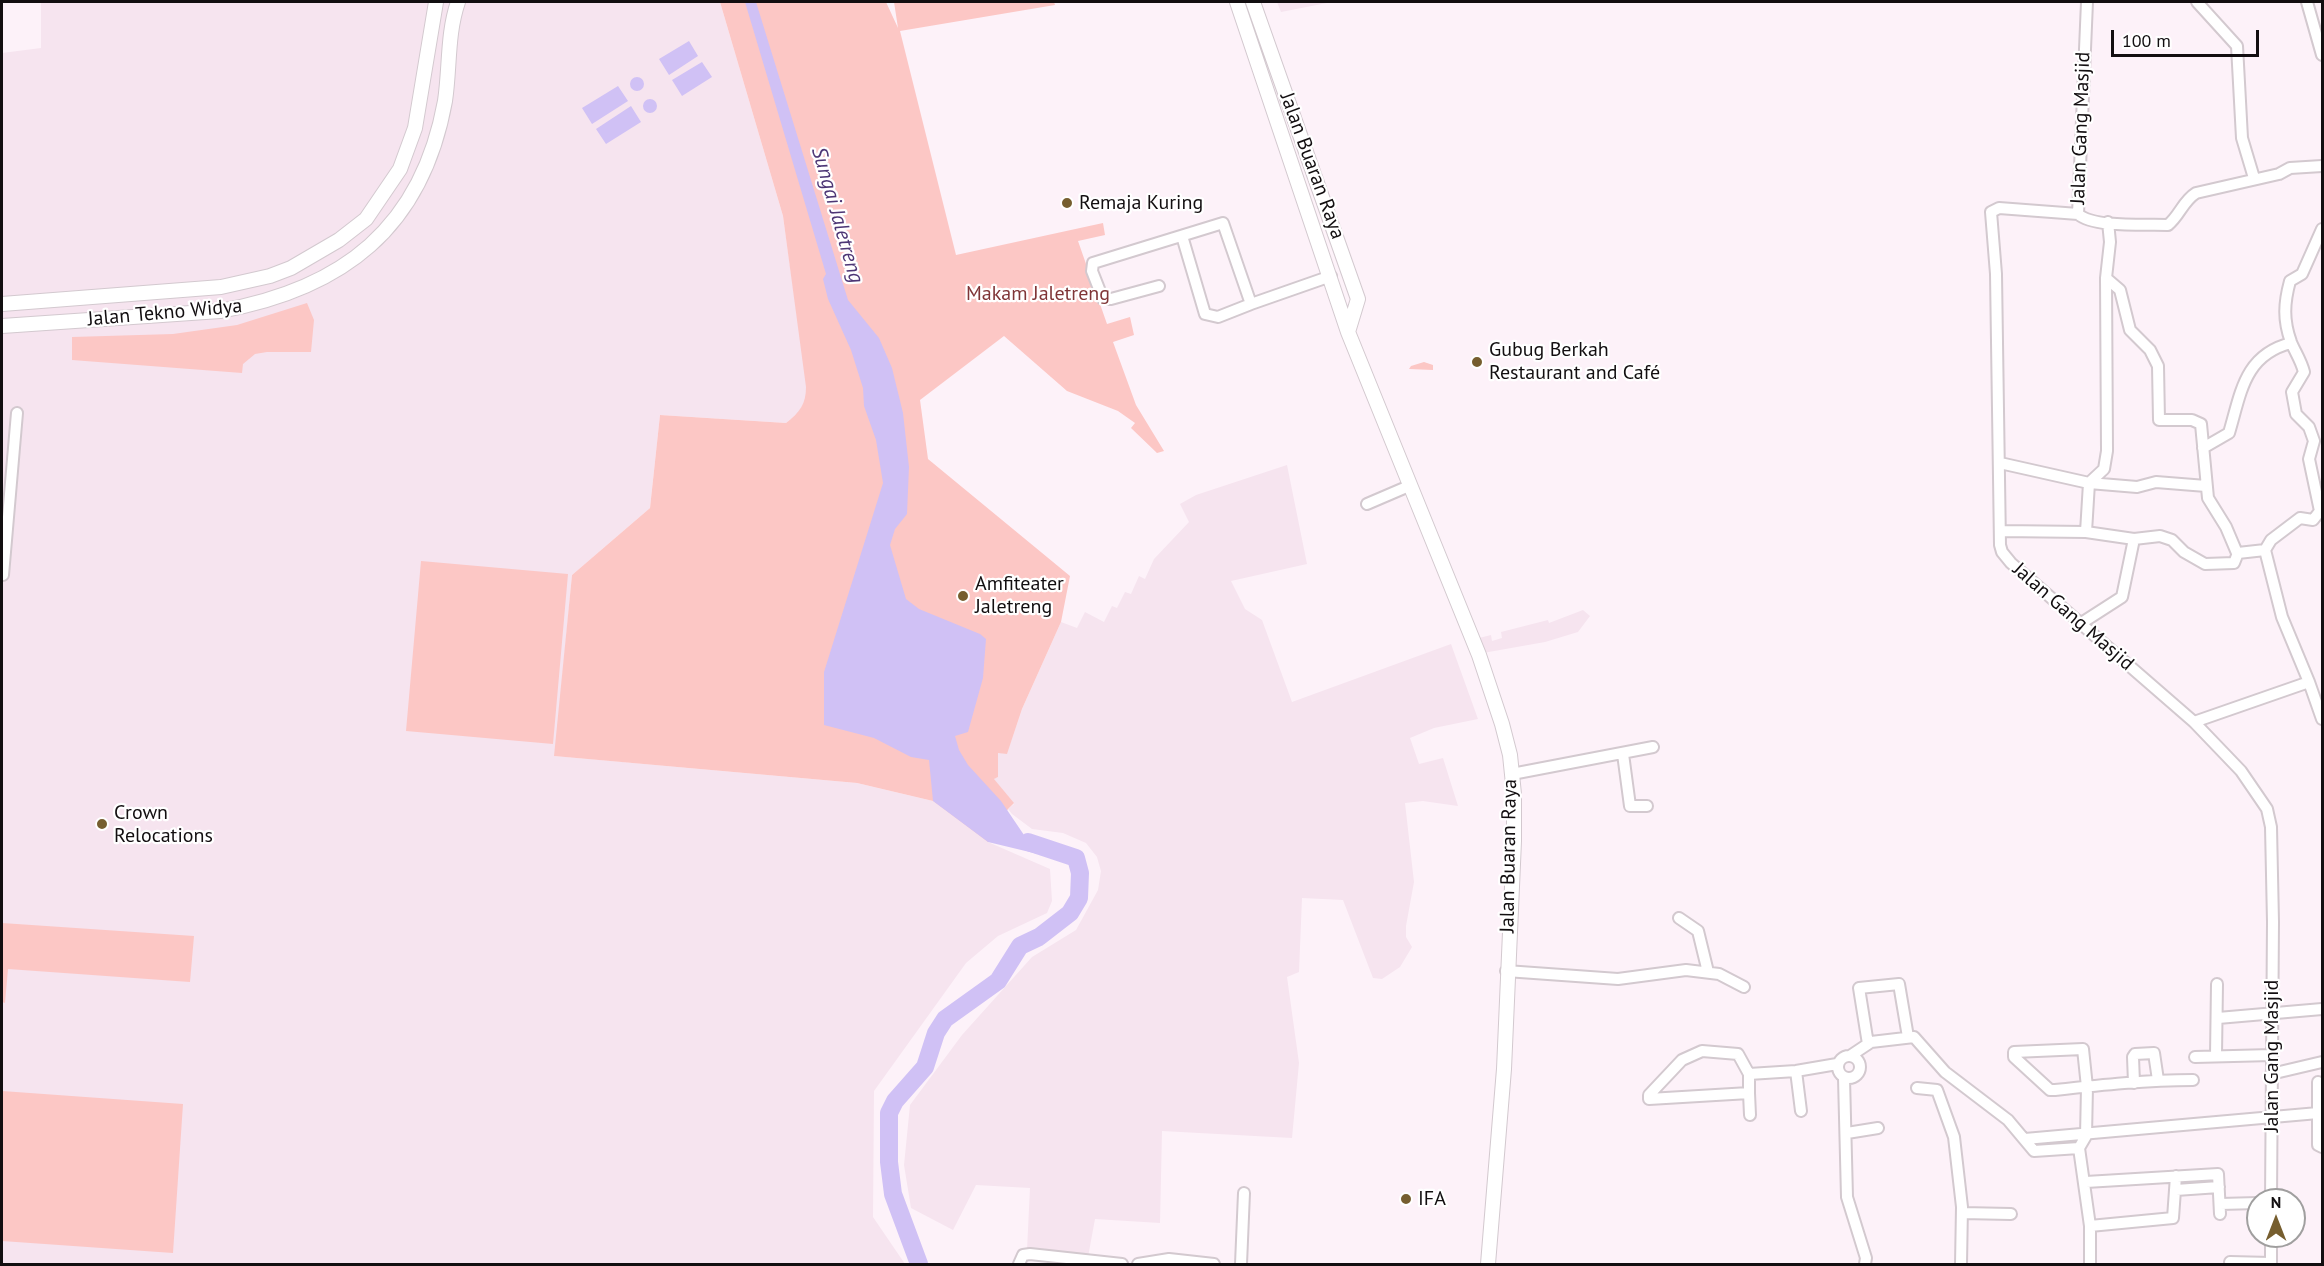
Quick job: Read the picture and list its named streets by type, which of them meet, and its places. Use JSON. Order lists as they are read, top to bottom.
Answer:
{
  "streets": {
    "main road": ["Jalan Buaran Raya", "Jalan Tekno Widya"],
    "street": ["Jalan Gang Masjid"]
  },
  "water": ["Sungai Jaletreng"],
  "parks": ["Makam Jaletreng"],
  "places": [
    "Remaja Kuring",
    "Gubug Berkah Restaurant and Café",
    "Amfiteater Jaletreng",
    "Crown Relocations",
    "IFA"
  ],
  "scale_bar": "100 m",
  "north": "top"
}
